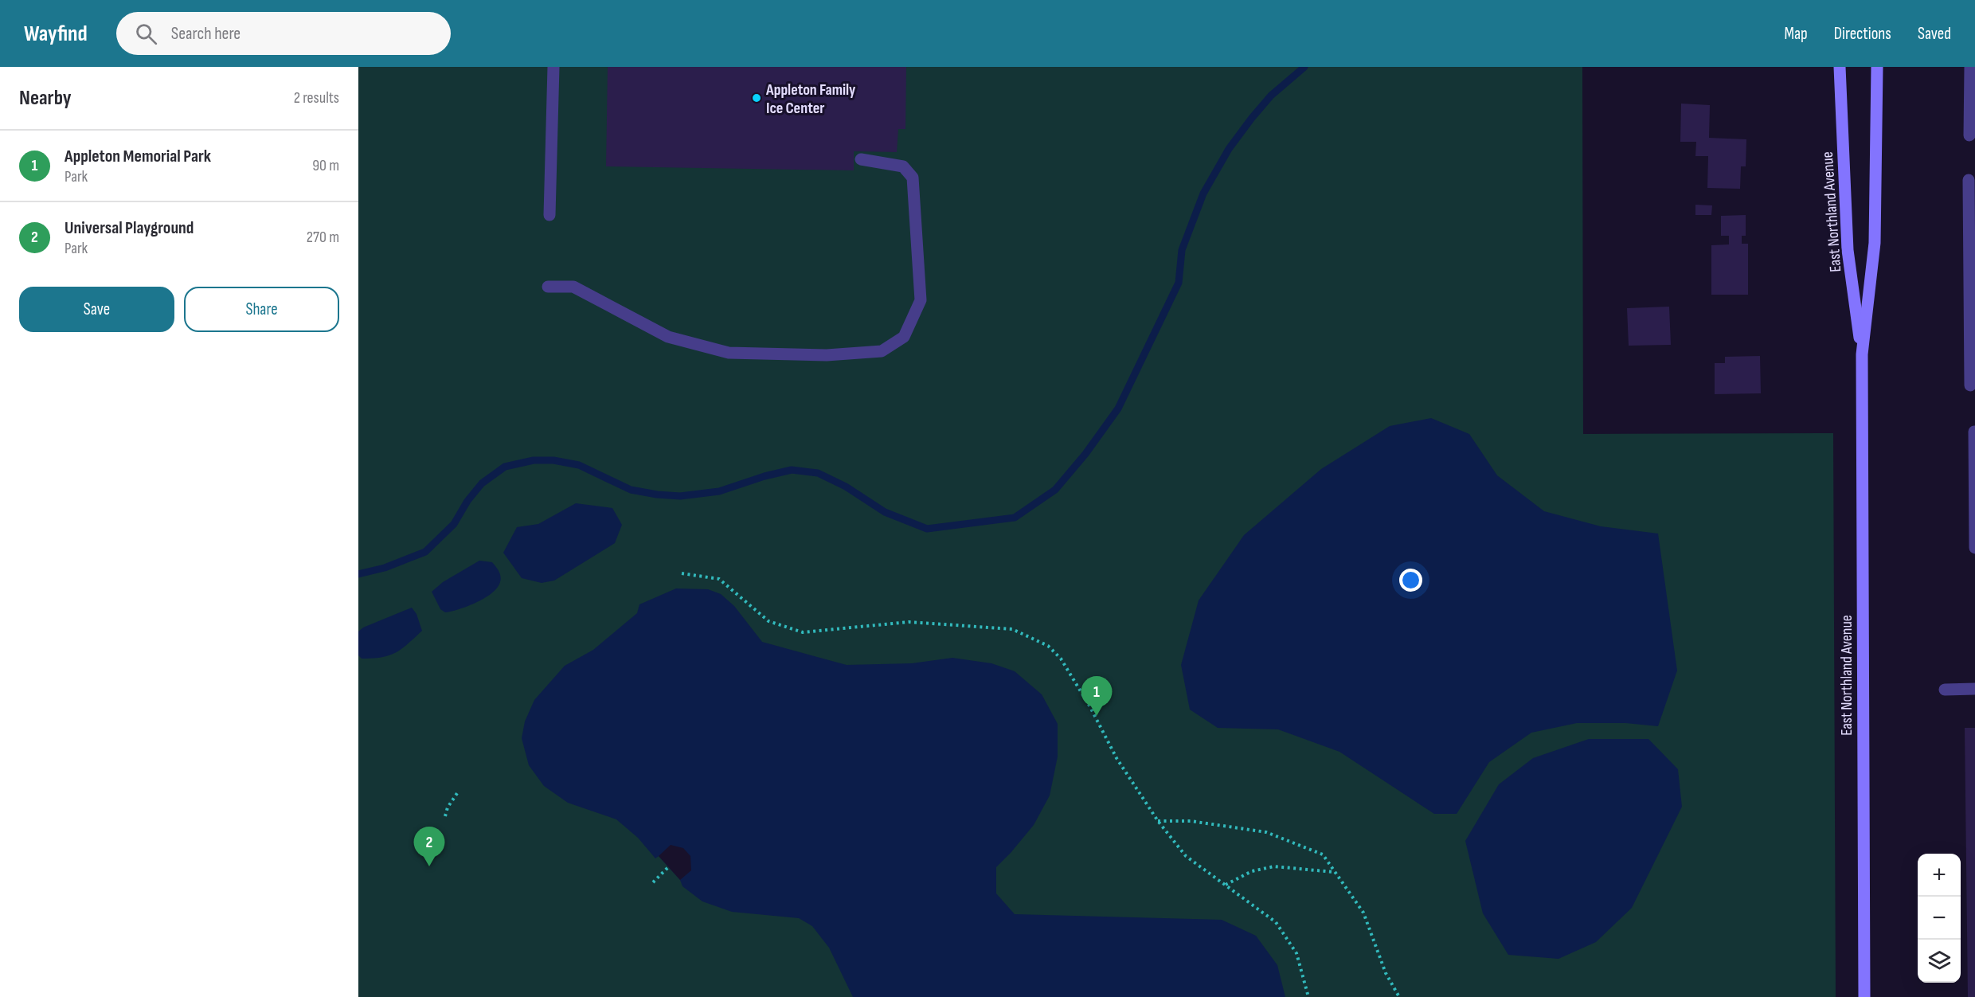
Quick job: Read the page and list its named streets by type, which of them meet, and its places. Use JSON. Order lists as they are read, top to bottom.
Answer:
{
  "streets": {
    "main road": ["East Northland Avenue"]
  },
  "places": ["Appleton Family Ice Center"],
  "page": {
    "header": "Wayfind",
    "search": "Search here",
    "nav": ["Map", "Directions", "Saved"],
    "heading": ["Nearby", "2 results"],
    "list": [
      {
        "mark": "1",
        "name": "Appleton Memorial Park",
        "note": "Park",
        "value": "90 m"
      },
      {
        "mark": "2",
        "name": "Universal Playground",
        "note": "Park",
        "value": "270 m"
      }
    ],
    "buttons": ["Save", "Share"],
    "pins": ["1", "2"],
    "map_buttons": ["+", "−"]
  }
}
